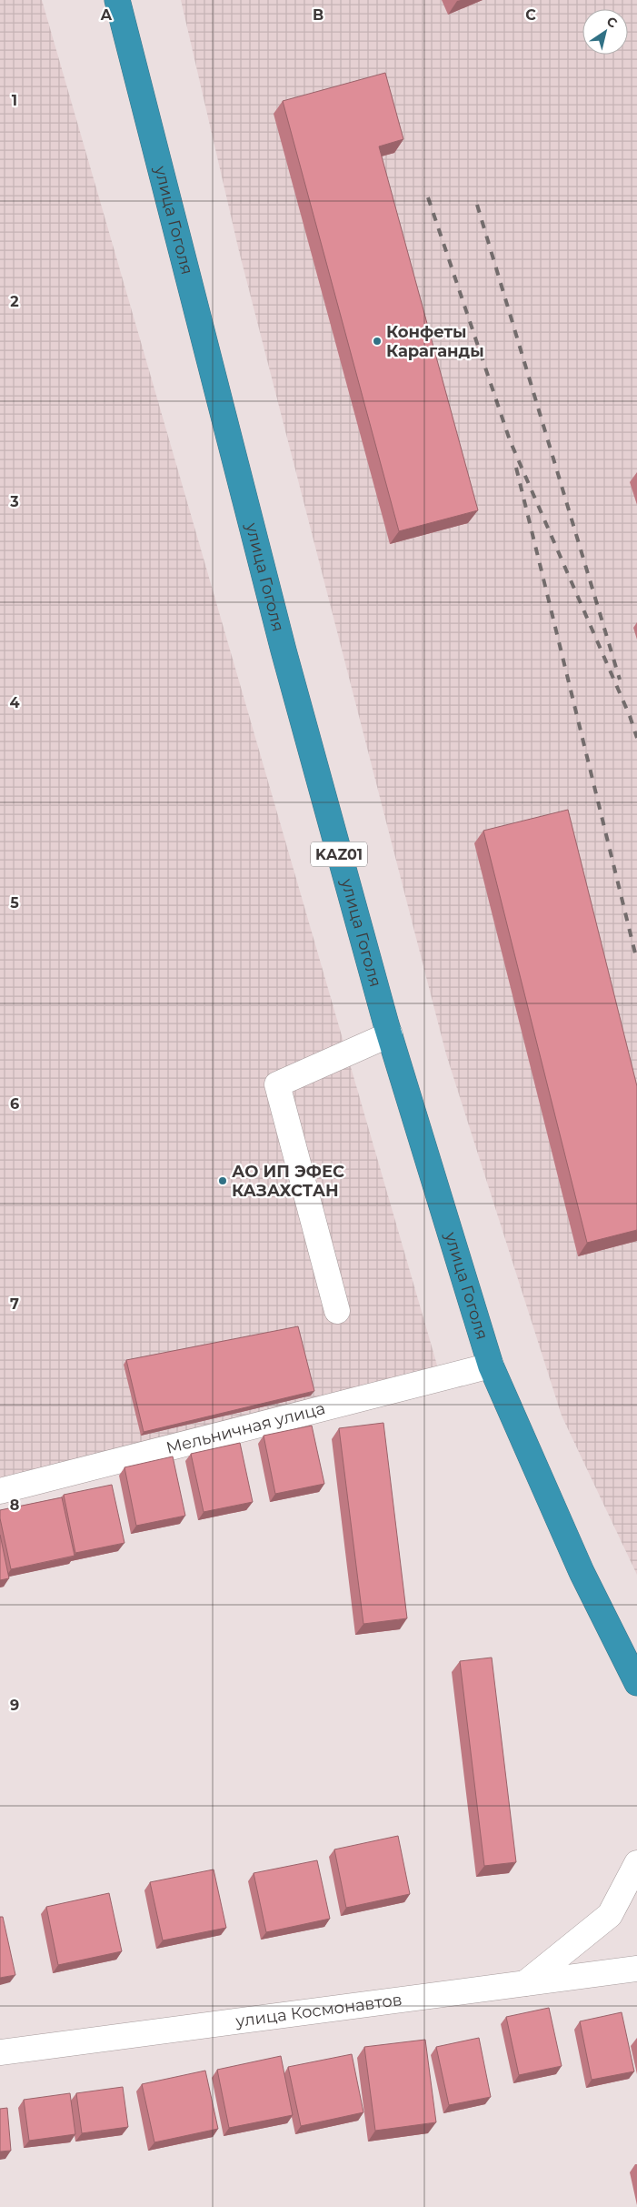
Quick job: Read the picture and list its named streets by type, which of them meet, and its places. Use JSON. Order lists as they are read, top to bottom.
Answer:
{
  "streets": {
    "highway": ["улица Гоголя", "KАZ01"],
    "street": ["Мельничная улица", "улица Космонавтов"]
  },
  "crossings": [
    ["улица Гоголя", "Мельничная улица"]
  ],
  "places": ["Конфеты Караганды", "АО ИП ЭФЕС КАЗАХСТАН"],
  "north": "top right",
  "grid": {
    "columns": ["A", "B", "C"],
    "rows": [
      "1",
      "2",
      "3",
      "4",
      "5",
      "6",
      "7",
      "8",
      "9"
    ]
  }
}
